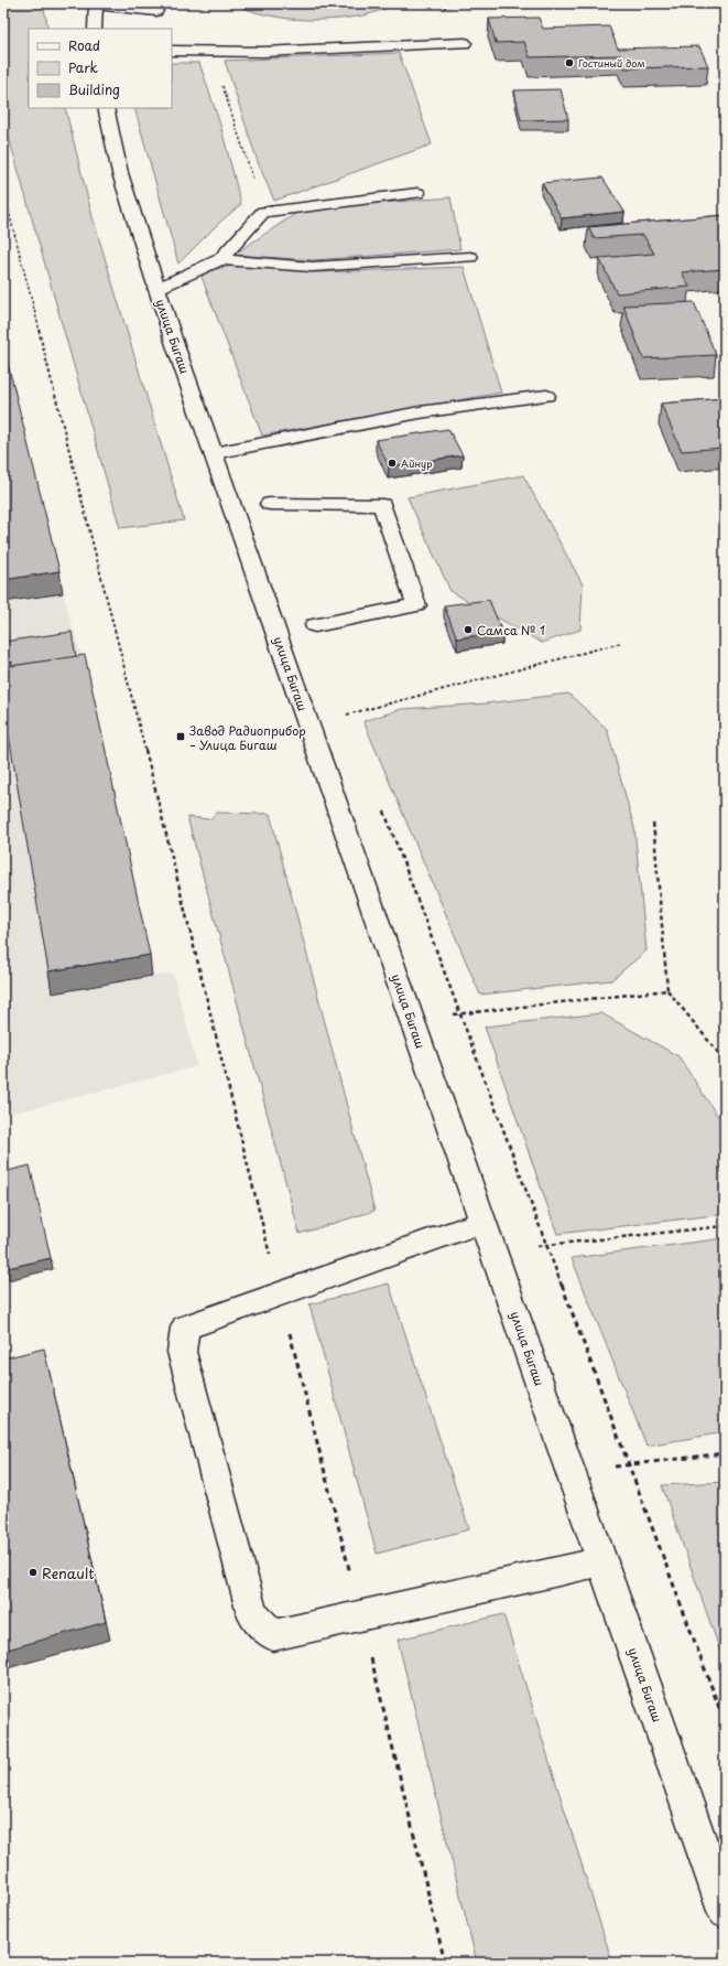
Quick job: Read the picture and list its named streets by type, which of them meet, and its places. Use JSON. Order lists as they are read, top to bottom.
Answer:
{
  "streets": {
    "main road": ["улица Бигаш"]
  },
  "places": {
    "other": [
      "Гостиный дом",
      "Айнур",
      "Самса № 1",
      "Renault"
    ],
    "transit": ["Завод Радиоприбор – Улица Бигаш"]
  },
  "legend": ["Road", "Park", "Building"]
}
